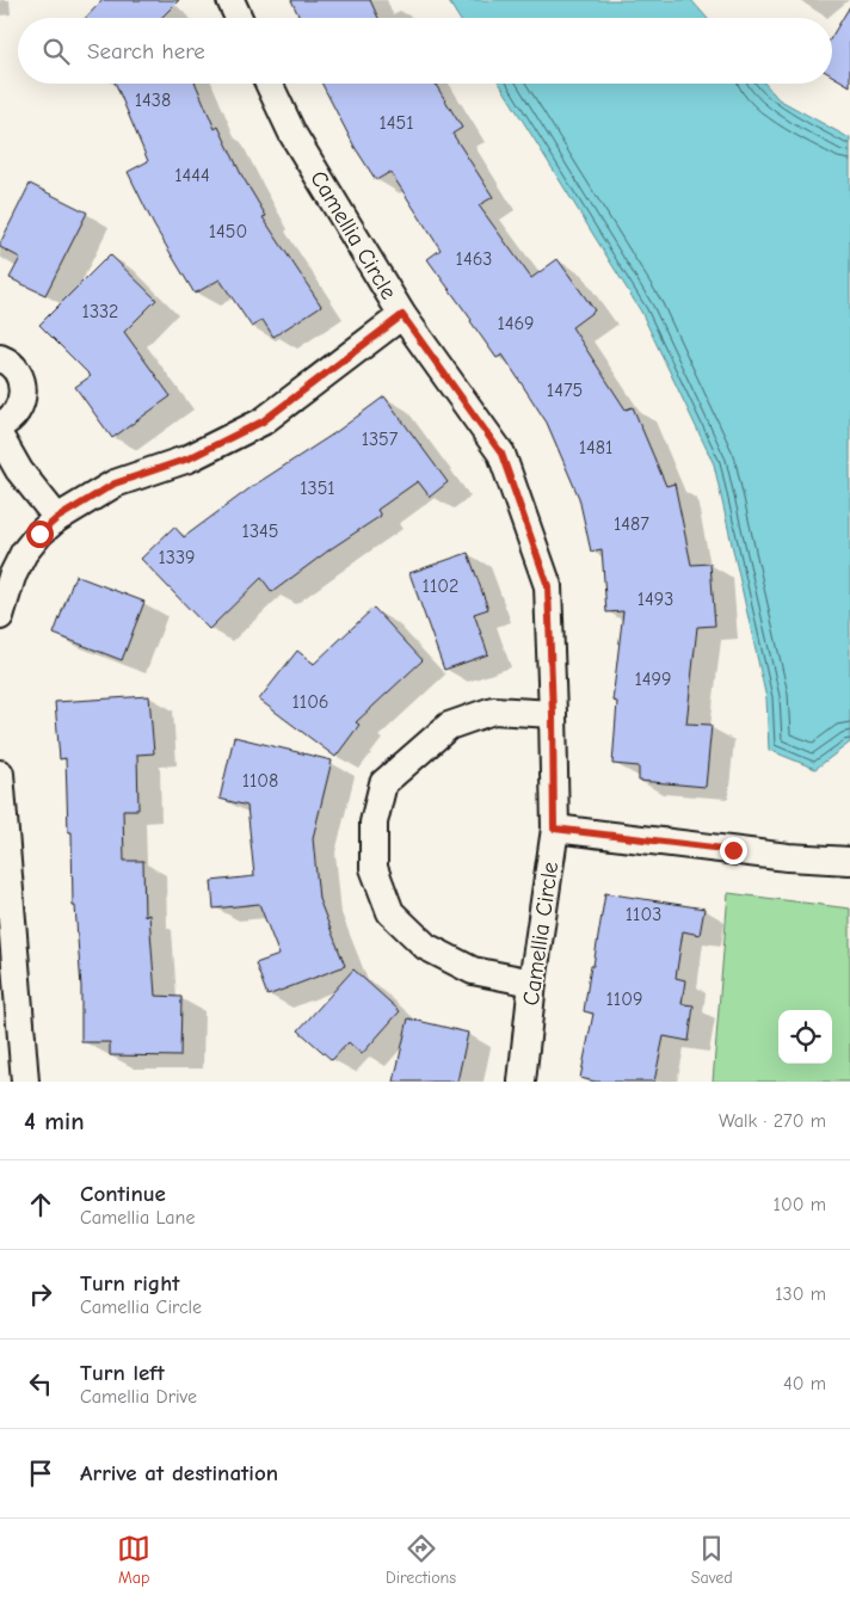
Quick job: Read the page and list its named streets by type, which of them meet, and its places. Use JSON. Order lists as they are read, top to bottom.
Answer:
{
  "streets": {
    "street": ["Camellia Circle"]
  },
  "house_numbers": [
    "1438",
    "1451",
    "1444",
    "1450",
    "1463",
    "1332",
    "1469",
    "1475",
    "1357",
    "1481",
    "1351",
    "1487",
    "1345",
    "1339",
    "1102",
    "1493",
    "1499",
    "1106",
    "1108",
    "1103",
    "1109"
  ],
  "page": {
    "search": "Search here",
    "heading": ["4 min", "Walk · 270 m"],
    "list": [
      ["Continue", "Camellia Lane", "100 m"],
      ["Turn right", "Camellia Circle", "130 m"],
      ["Turn left", "Camellia Drive", "40 m"],
      "Arrive at destination"
    ],
    "nav": ["Map", "Directions", "Saved"]
  }
}
